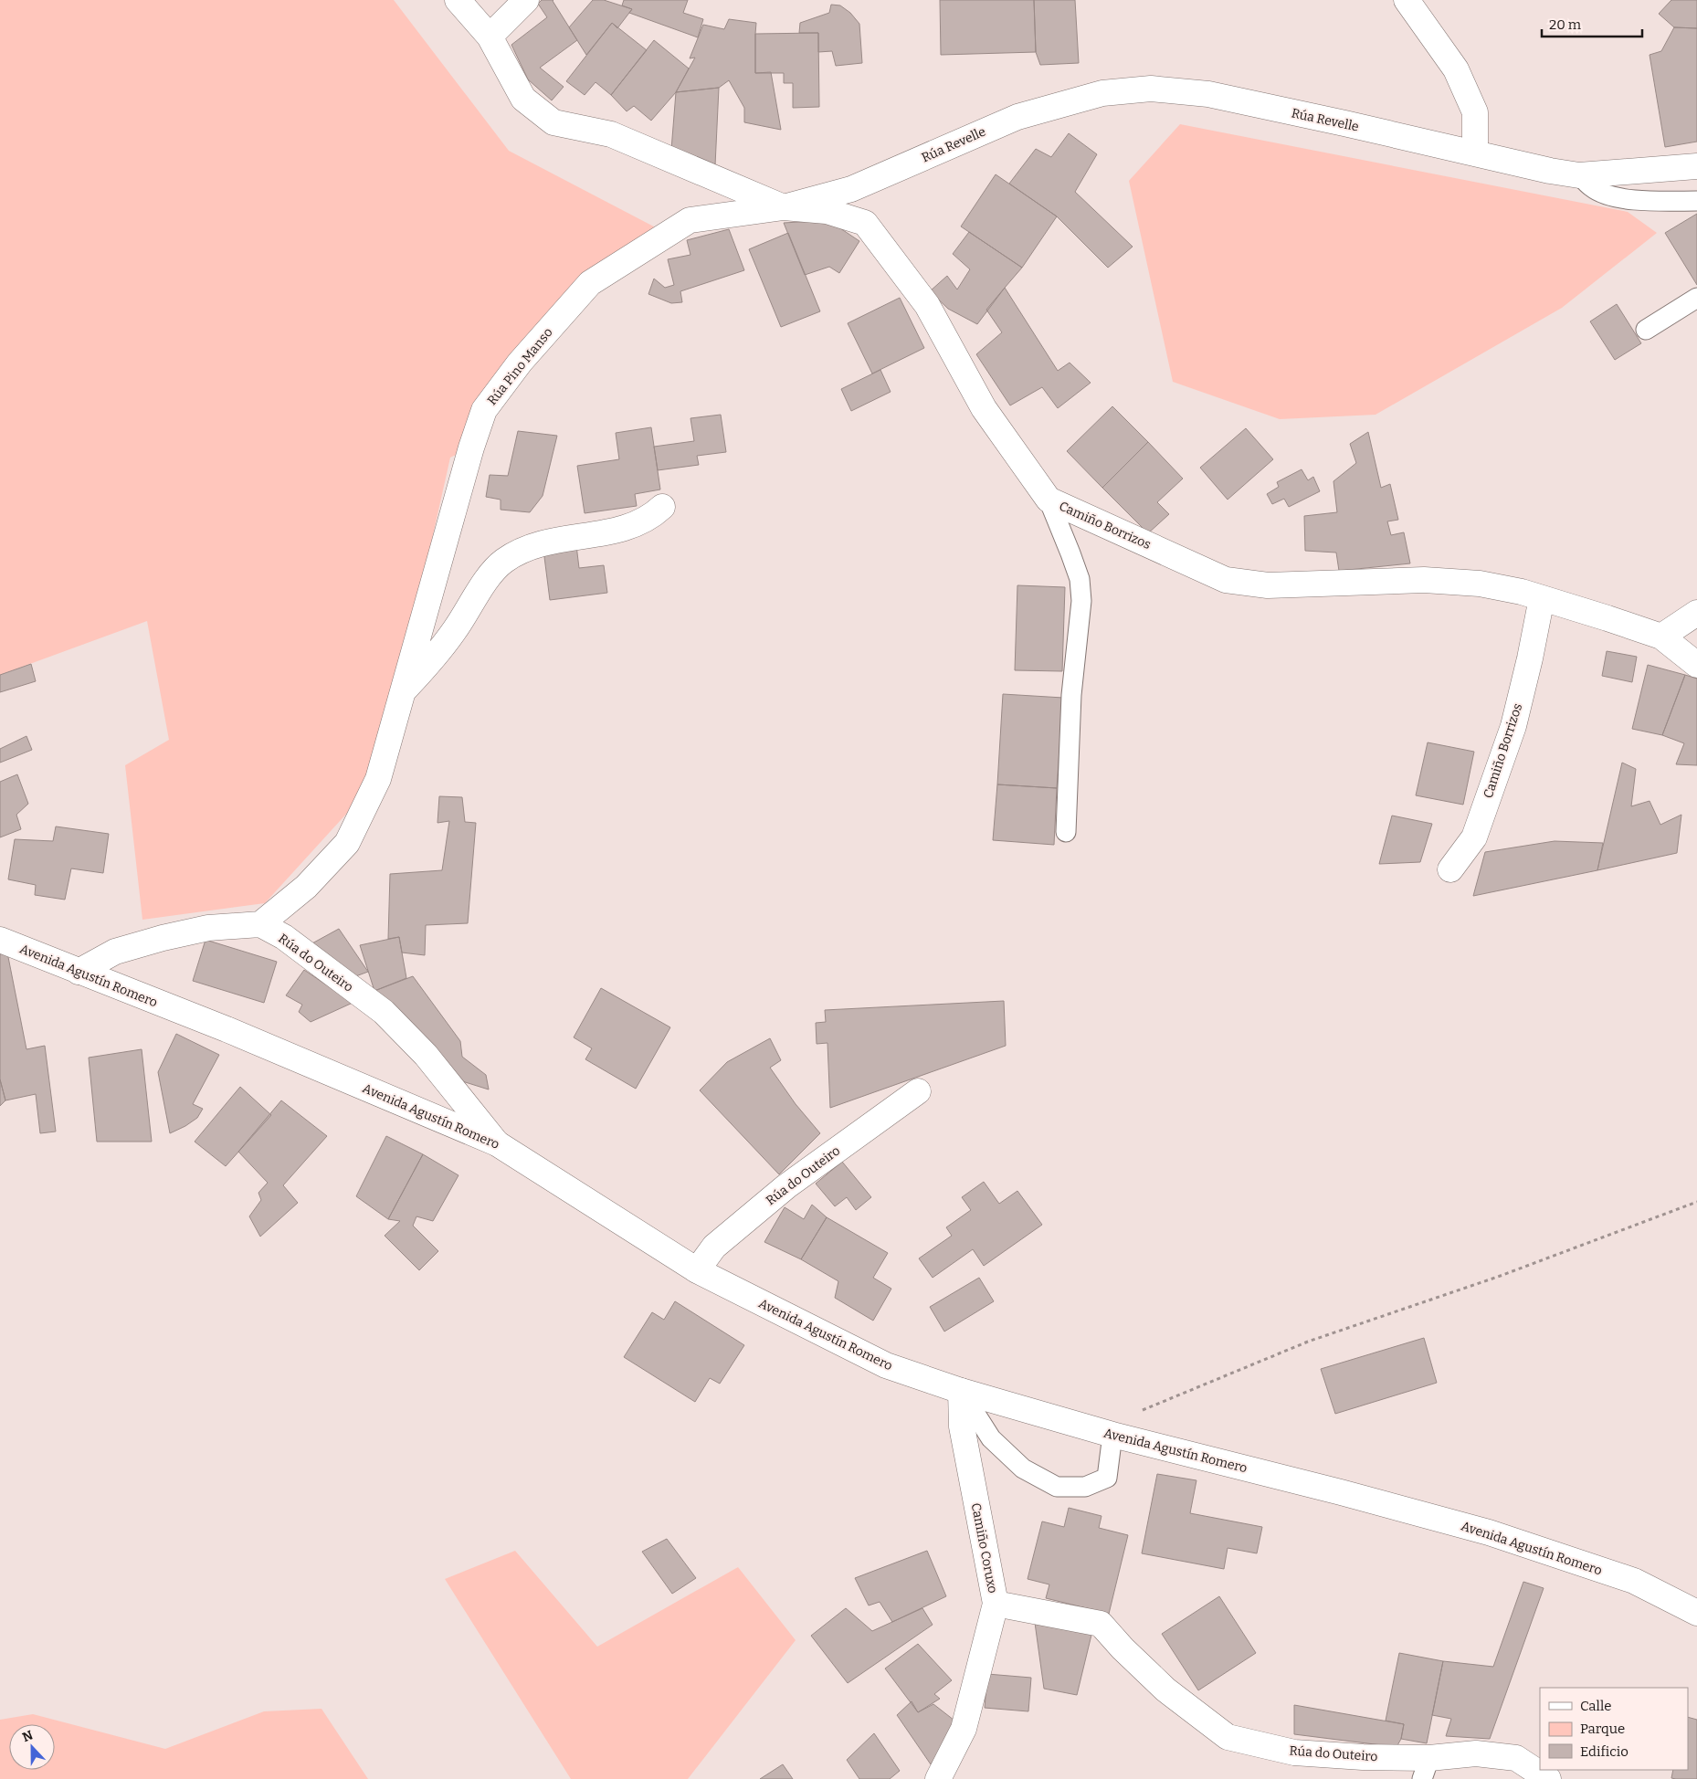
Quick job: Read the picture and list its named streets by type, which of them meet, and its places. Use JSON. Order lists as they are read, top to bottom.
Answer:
{
  "streets": {
    "street": [
      "Rúa Revelle",
      "Rúa Pino Manso",
      "Camiño Borrizos",
      "Rúa do Outeiro",
      "Avenida Agustín Romero",
      "Camiño Coruxo"
    ]
  },
  "crossings": [
    ["Rúa Revelle", "Rúa Pino Manso"],
    ["Rúa Revelle", "Camiño Borrizos"],
    ["Rúa Pino Manso", "Camiño Borrizos"],
    ["Rúa Pino Manso", "Rúa do Outeiro"],
    ["Rúa do Outeiro", "Avenida Agustín Romero"],
    ["Rúa do Outeiro", "Camiño Coruxo"],
    ["Avenida Agustín Romero", "Camiño Coruxo"]
  ],
  "legend": ["Calle", "Parque", "Edificio"],
  "scale_bar": "20 m",
  "north": "top"
}
